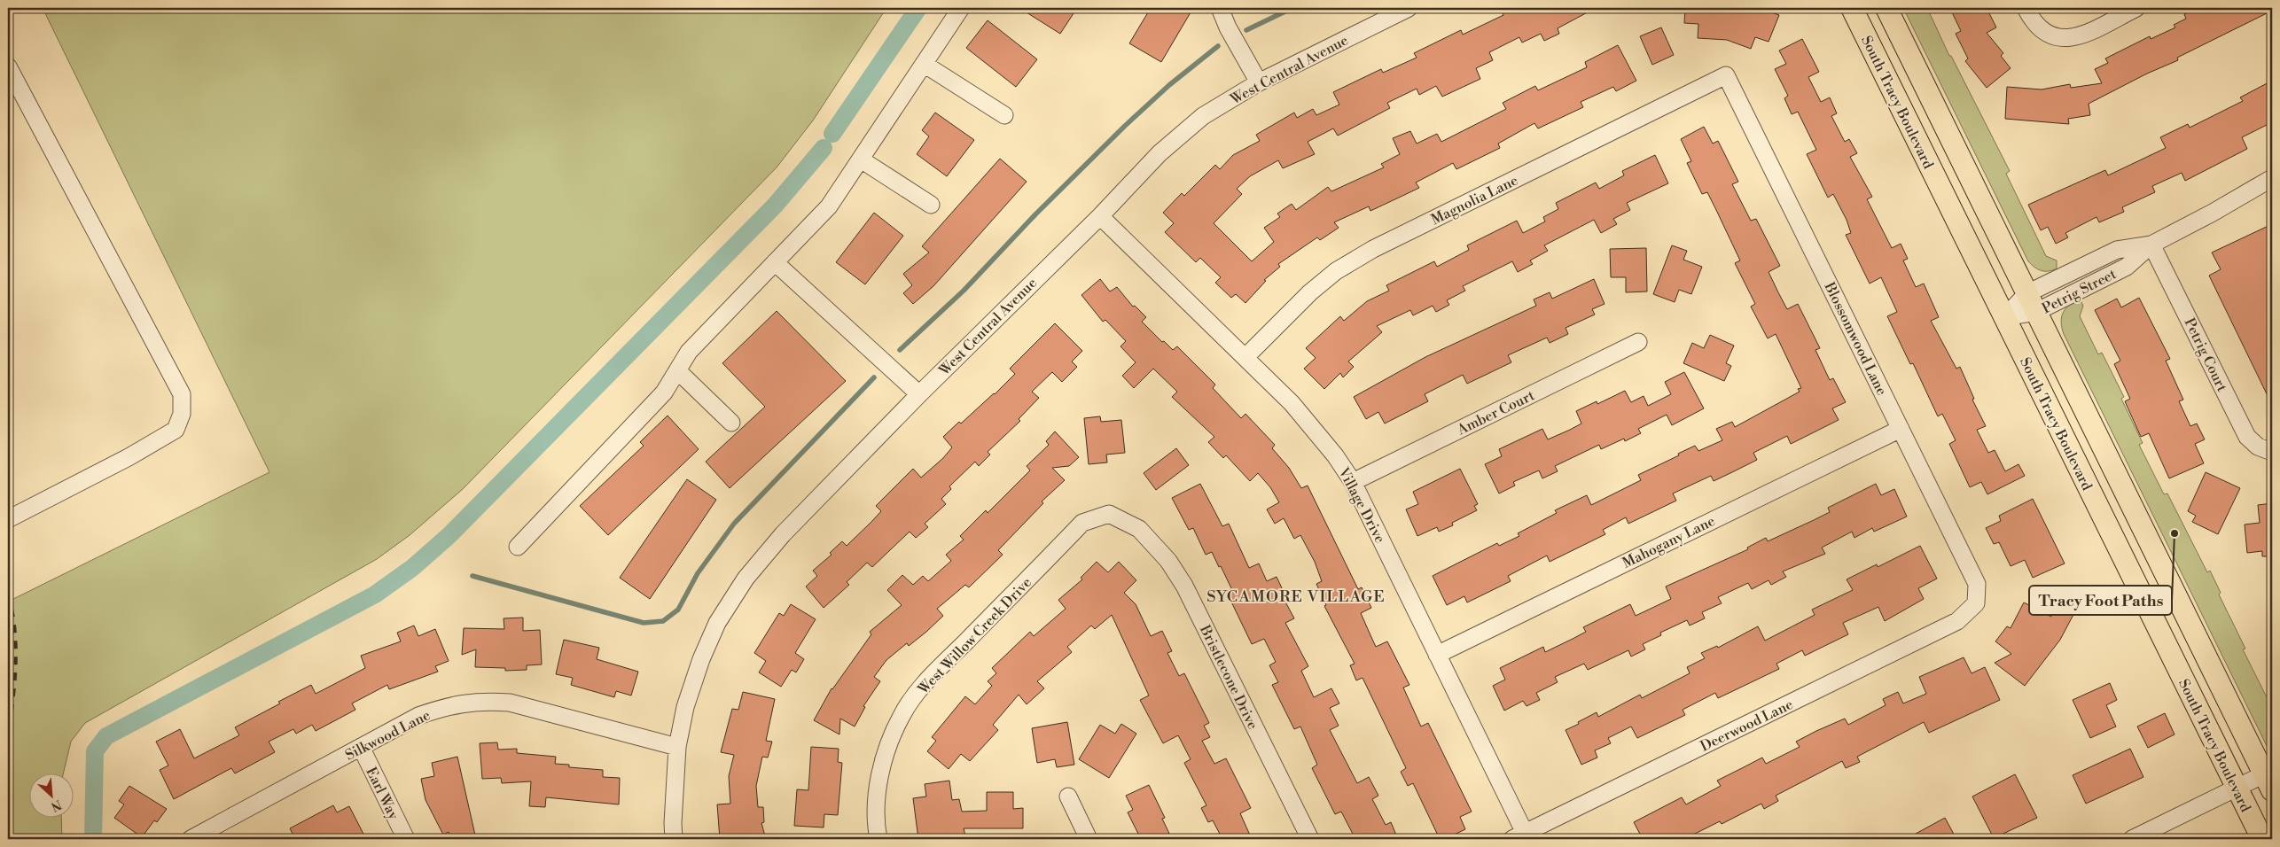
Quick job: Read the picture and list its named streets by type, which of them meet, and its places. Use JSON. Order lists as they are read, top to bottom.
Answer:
{
  "streets": {
    "main road": ["South Tracy Boulevard"],
    "street": [
      "West Central Avenue",
      "Magnolia Lane",
      "Petrig Street",
      "Blossomwood Lane",
      "Petrig Court",
      "Amber Court",
      "Village Drive",
      "Mahogany Lane",
      "West Willow Creek Drive",
      "Bristlecone Drive",
      "Deerwood Lane",
      "Silkwood Lane",
      "Earl Way"
    ]
  },
  "crossings": [
    ["West Central Avenue", "Village Drive"],
    ["West Central Avenue", "Silkwood Lane"],
    ["South Tracy Boulevard", "Petrig Street"],
    ["Magnolia Lane", "Blossomwood Lane"],
    ["Magnolia Lane", "Village Drive"],
    ["Petrig Street", "Petrig Court"],
    ["Blossomwood Lane", "Mahogany Lane"],
    ["Blossomwood Lane", "Deerwood Lane"],
    ["Amber Court", "Village Drive"],
    ["Village Drive", "Mahogany Lane"],
    ["Village Drive", "Deerwood Lane"],
    ["West Willow Creek Drive", "Bristlecone Drive"],
    ["Silkwood Lane", "Earl Way"]
  ],
  "districts": ["SYCAMORE VILLAGE"],
  "places": ["Tracy Foot Paths"],
  "north": "bottom right"
}
